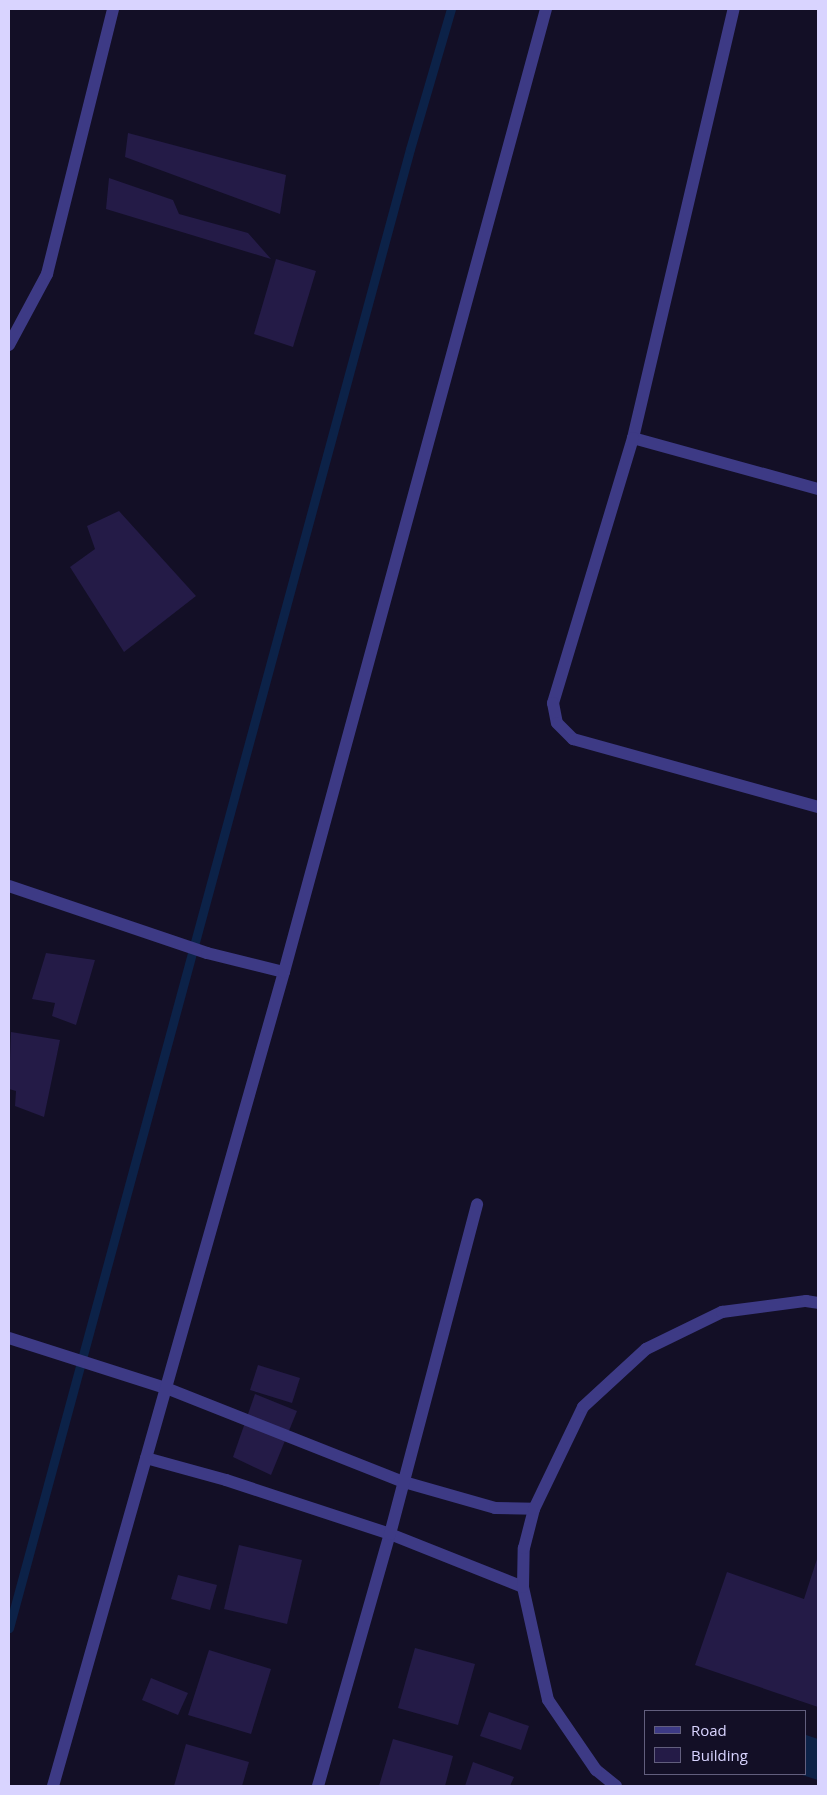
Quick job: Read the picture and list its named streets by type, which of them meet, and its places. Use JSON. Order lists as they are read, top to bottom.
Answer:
{
  "legend": ["Road", "Building"]
}
